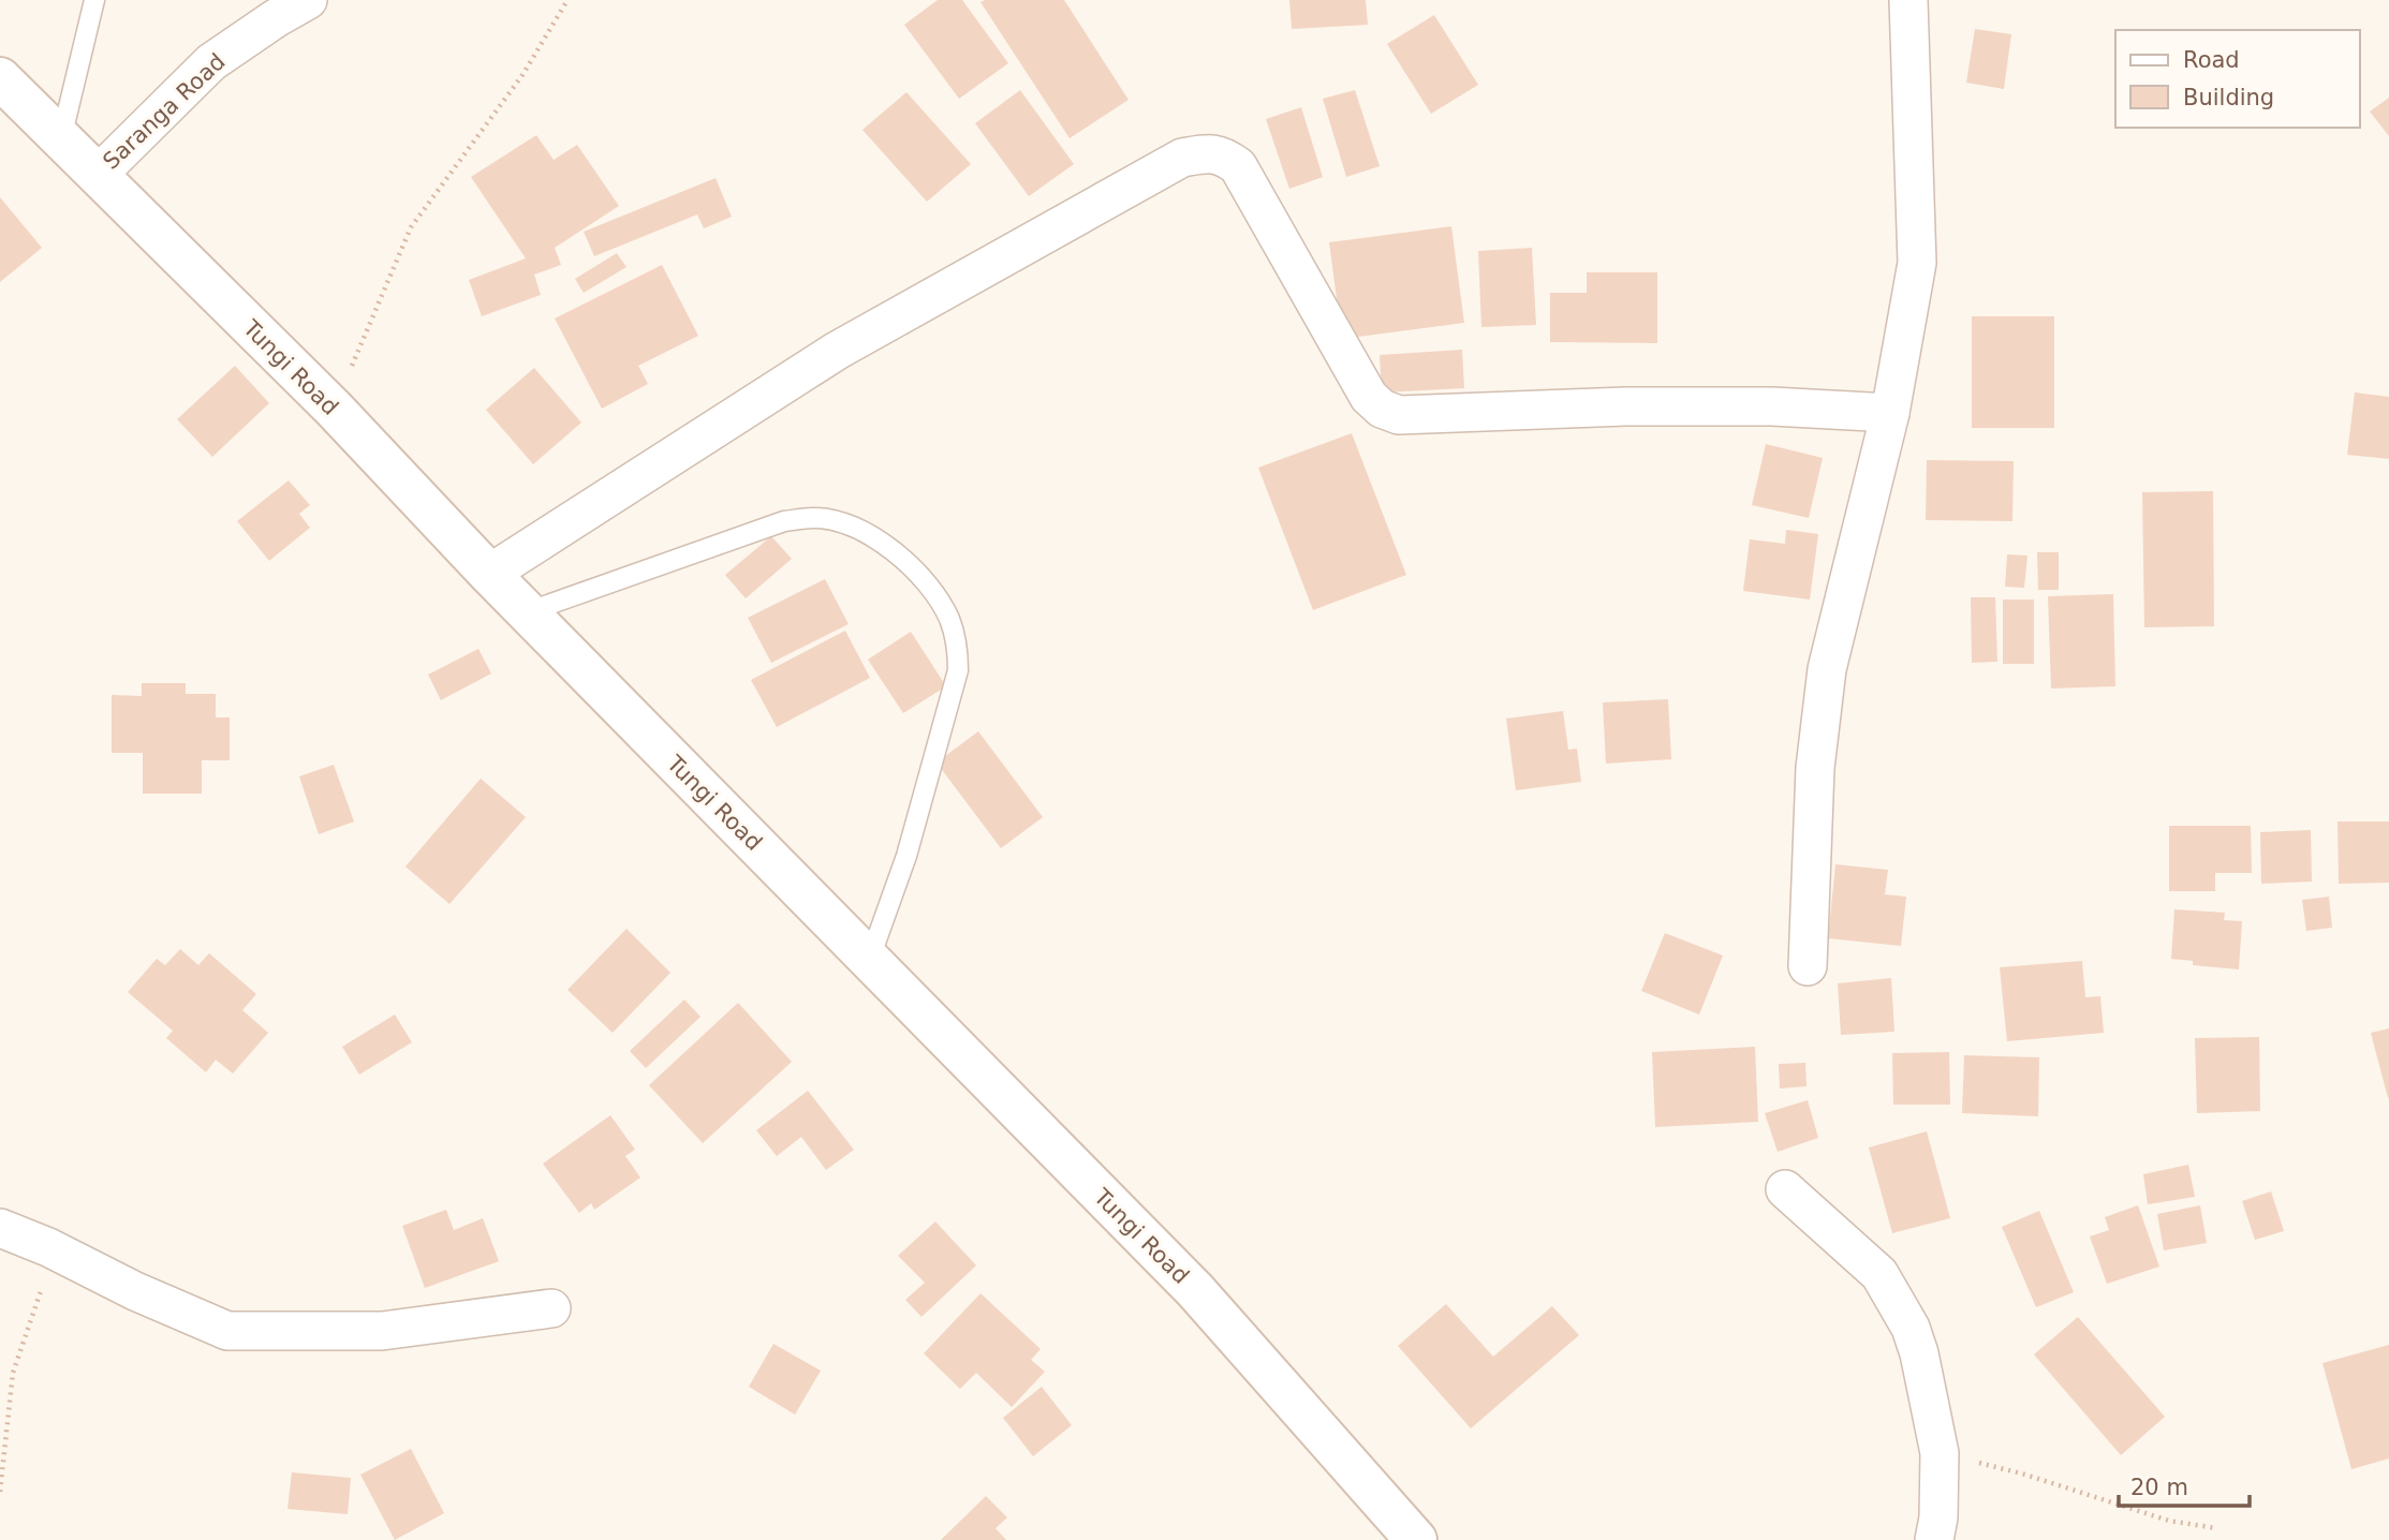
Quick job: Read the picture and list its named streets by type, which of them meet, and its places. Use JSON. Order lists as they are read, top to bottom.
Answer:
{
  "streets": {
    "main road": ["Tungi Road"],
    "street": ["Saranga Road"]
  },
  "crossings": [
    ["Saranga Road", "Tungi Road"]
  ],
  "legend": ["Road", "Building"],
  "scale_bar": "20 m"
}
